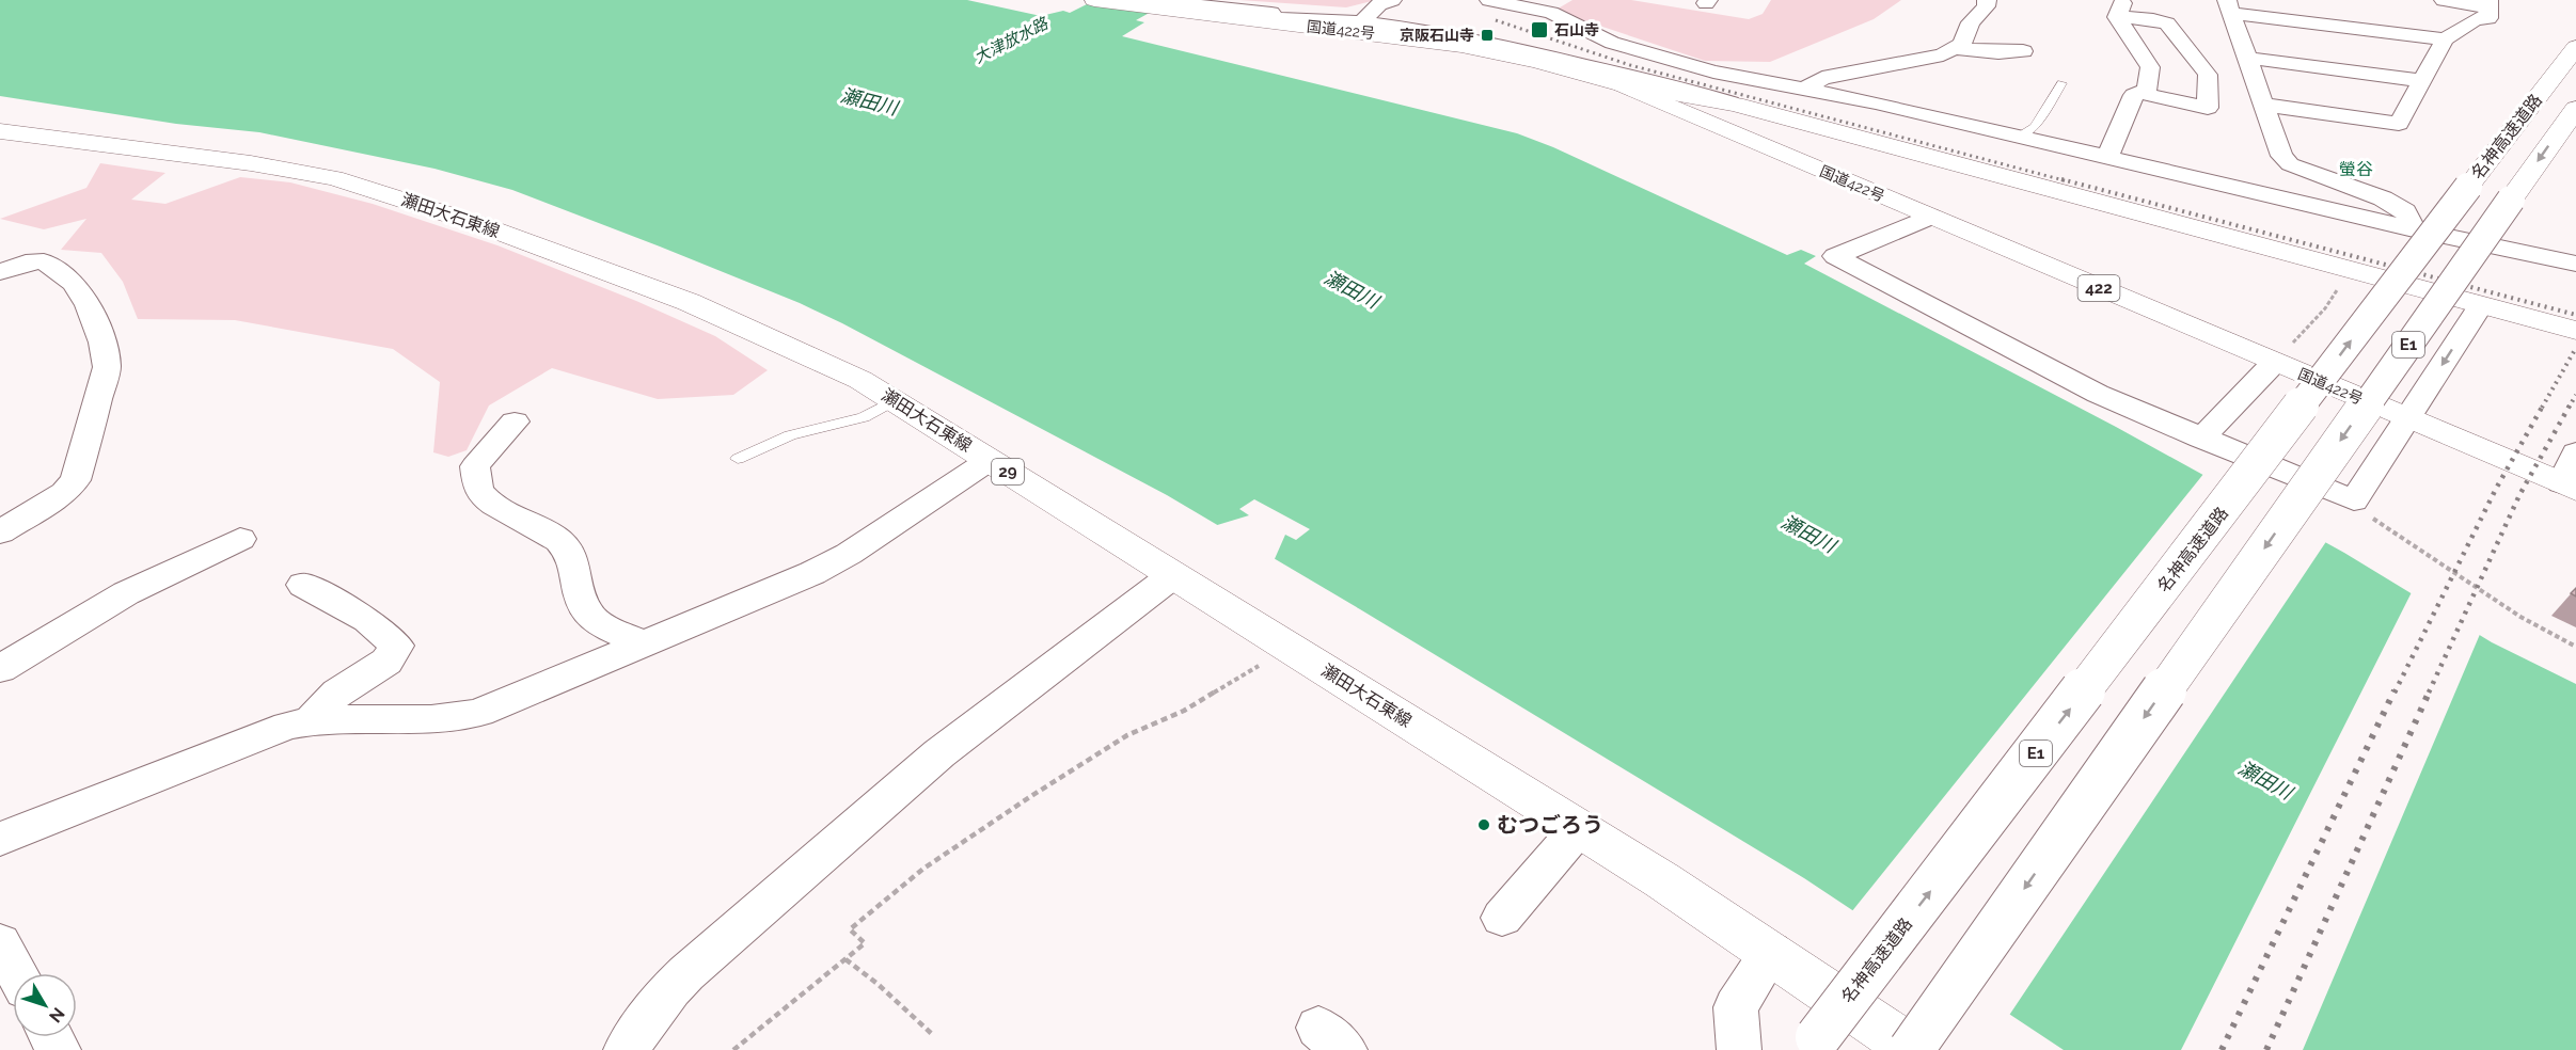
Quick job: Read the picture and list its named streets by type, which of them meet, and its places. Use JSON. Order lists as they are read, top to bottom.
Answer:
{
  "streets": {
    "main road": [
      "国道422号",
      "名神高速道路",
      "瀬田大石東線",
      "422",
      "E1",
      "29"
    ]
  },
  "crossings": [
    ["瀬田大石東線", "E1"]
  ],
  "districts": ["螢谷"],
  "water": ["大津放水路", "瀬田川"],
  "places": {
    "transit": ["石山寺", "京阪石山寺"],
    "other": ["むつごろう"]
  },
  "north": "bottom right"
}
